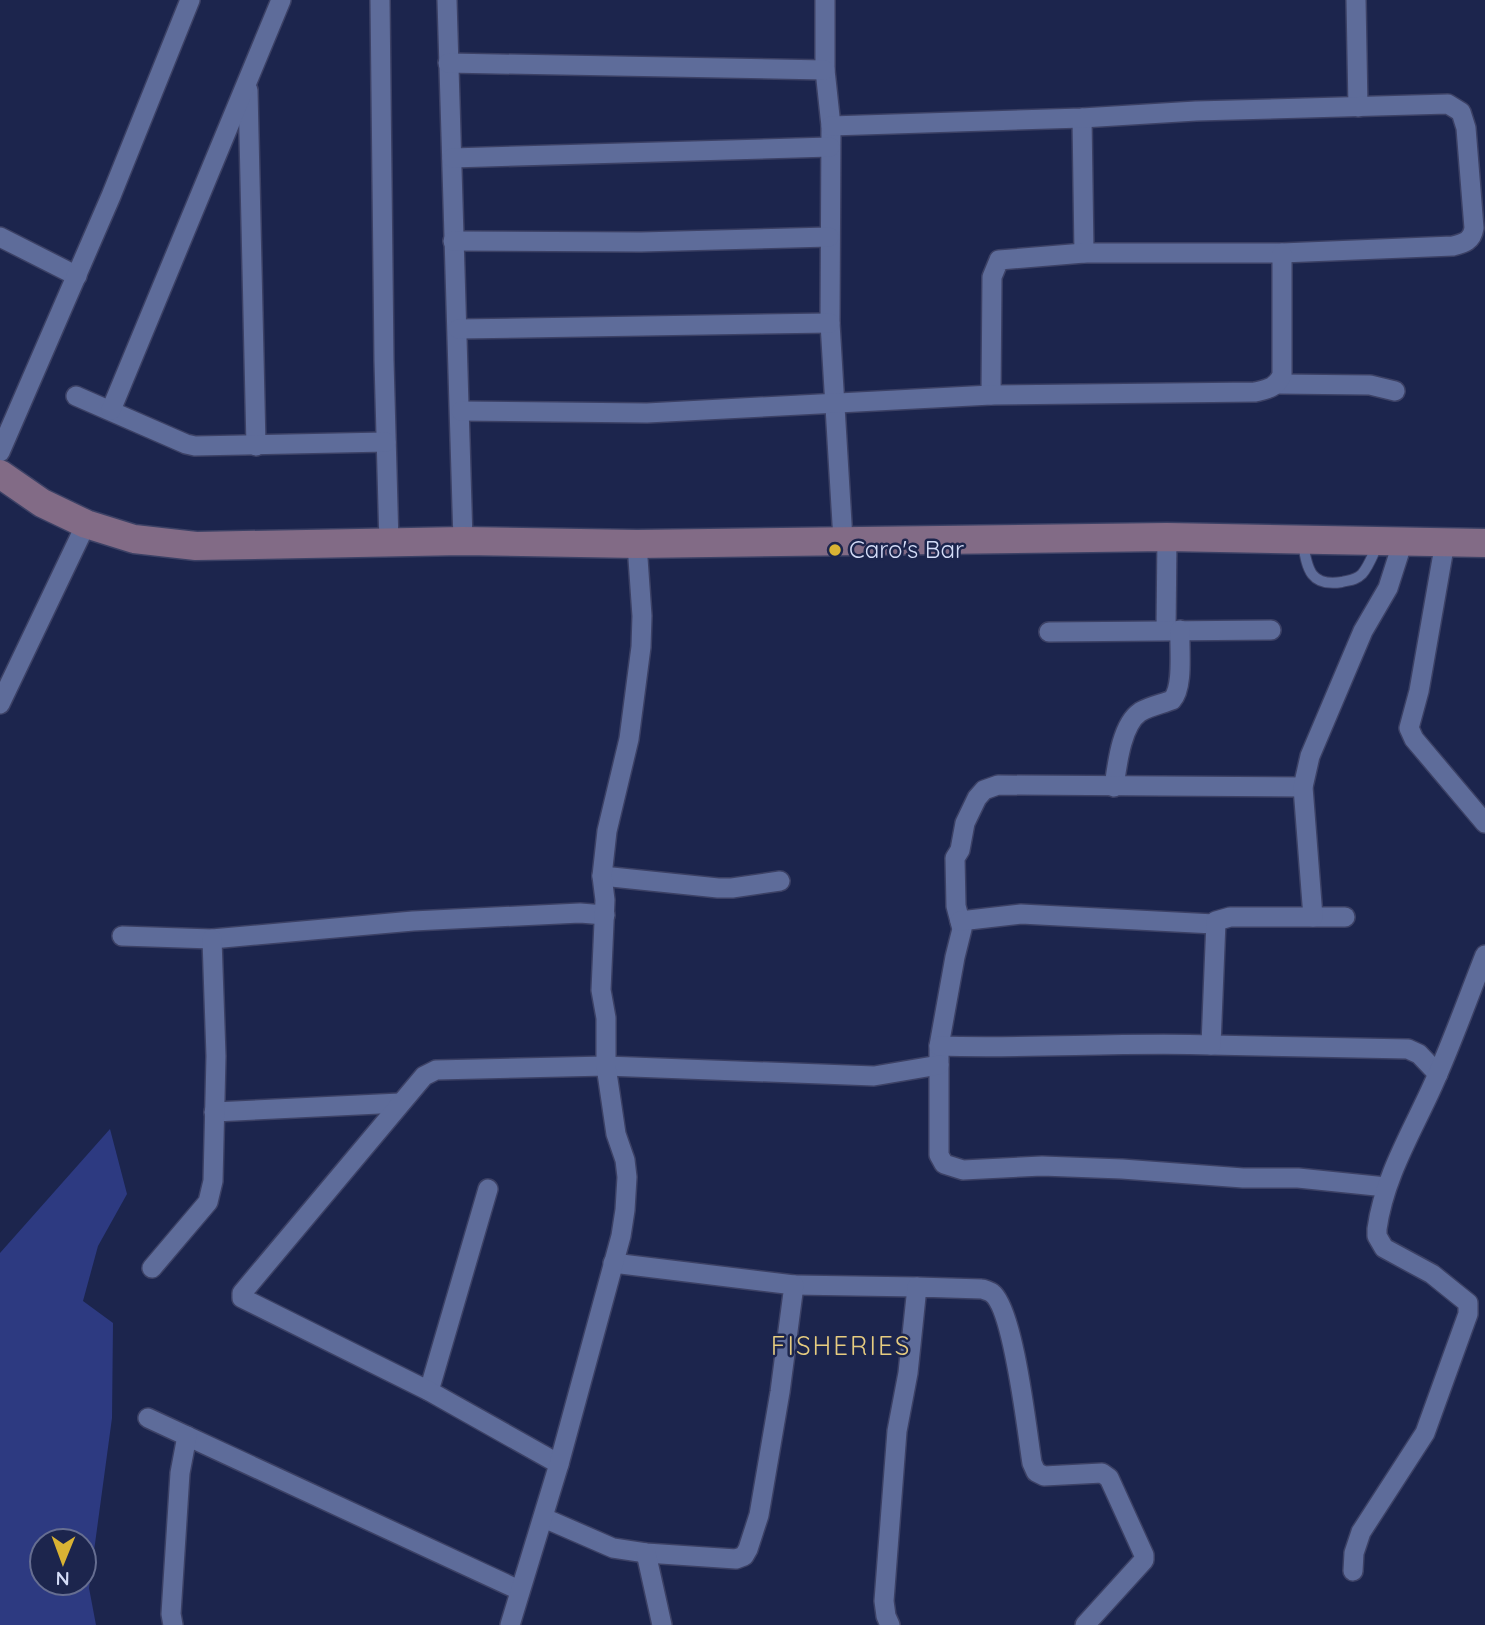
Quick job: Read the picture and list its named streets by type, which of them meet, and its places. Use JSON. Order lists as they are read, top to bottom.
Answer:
{
  "districts": ["FISHERIES"],
  "places": ["Caro's Bar"],
  "north": "bottom"
}
